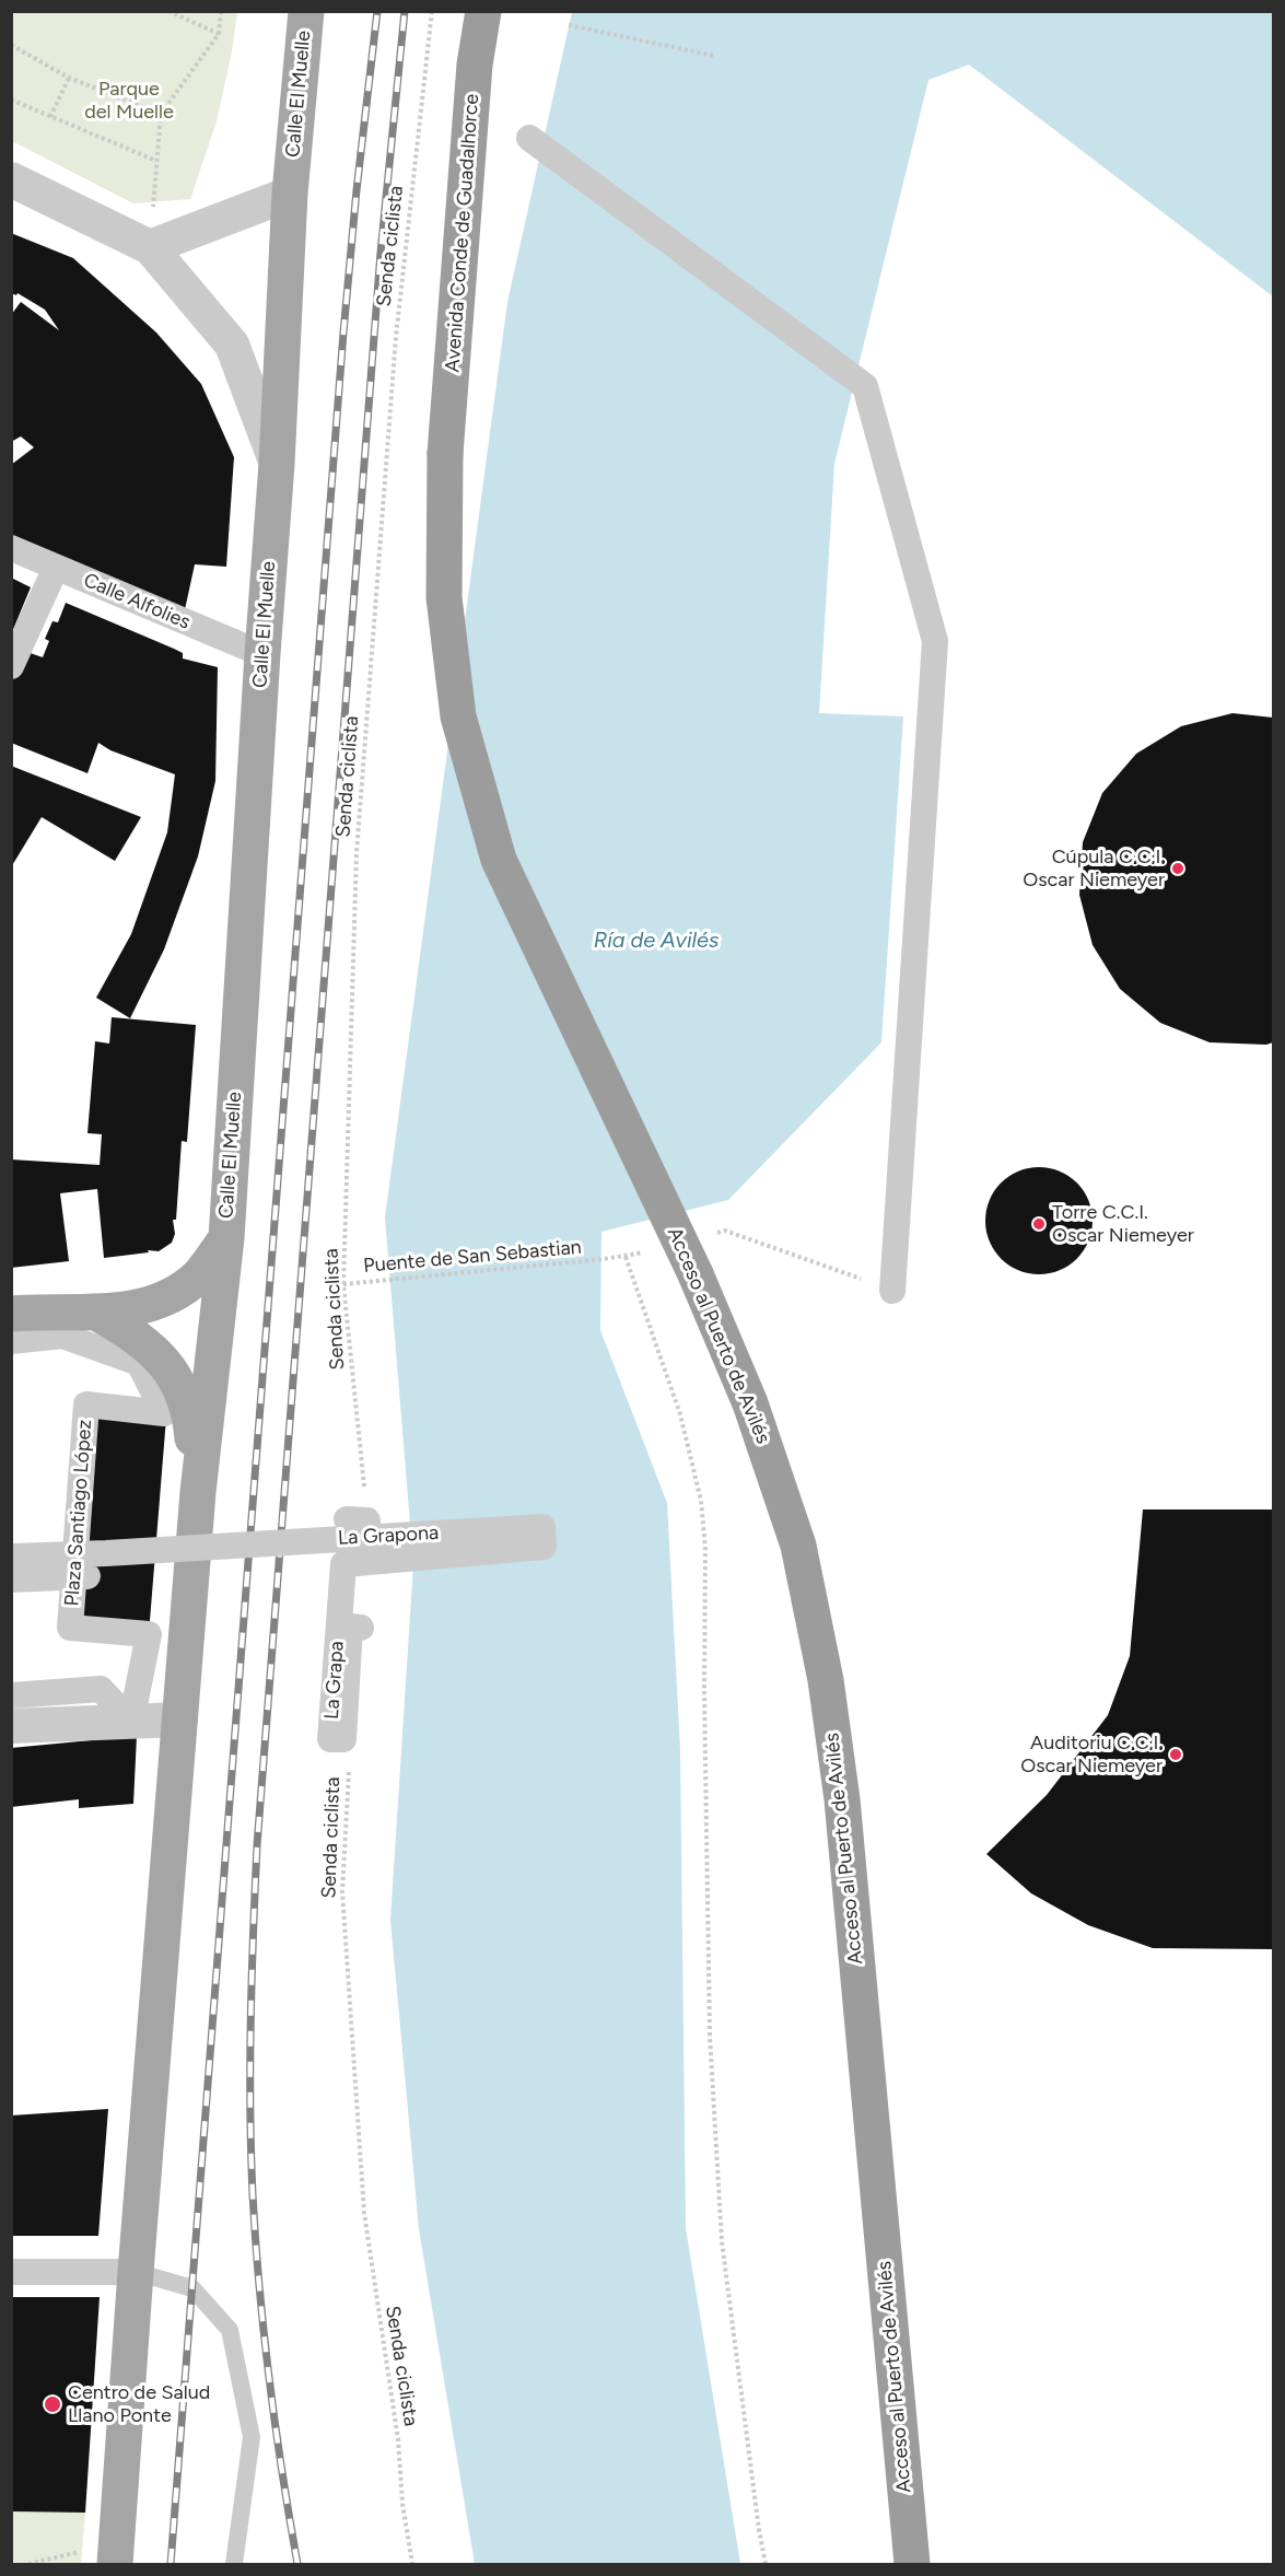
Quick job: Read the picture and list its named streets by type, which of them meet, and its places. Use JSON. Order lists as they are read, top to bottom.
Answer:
{
  "streets": {
    "highway": ["Avenida Conde de Guadalhorce", "Acceso al Puerto de Avilés"],
    "main road": ["Calle El Muelle"],
    "street": [
      "Calle Alfolies",
      "Plaza Santiago López",
      "La Grapona",
      "La Grapa"
    ],
    "path": ["Senda ciclista", "Puente de San Sebastian"]
  },
  "crossings": [
    ["Calle El Muelle", "Calle Alfolies"],
    ["Avenida Conde de Guadalhorce", "Acceso al Puerto de Avilés"],
    ["Senda ciclista", "Puente de San Sebastian"],
    ["La Grapona", "La Grapa"]
  ],
  "water": ["Ría de Avilés"],
  "parks": ["Parque del Muelle"],
  "places": [
    "Cúpula C.C.I. Oscar Niemeyer",
    "Torre C.C.I. Oscar Niemeyer",
    "Auditoriu C.C.I. Oscar Niemeyer",
    "Centro de Salud Llano Ponte"
  ]
}
